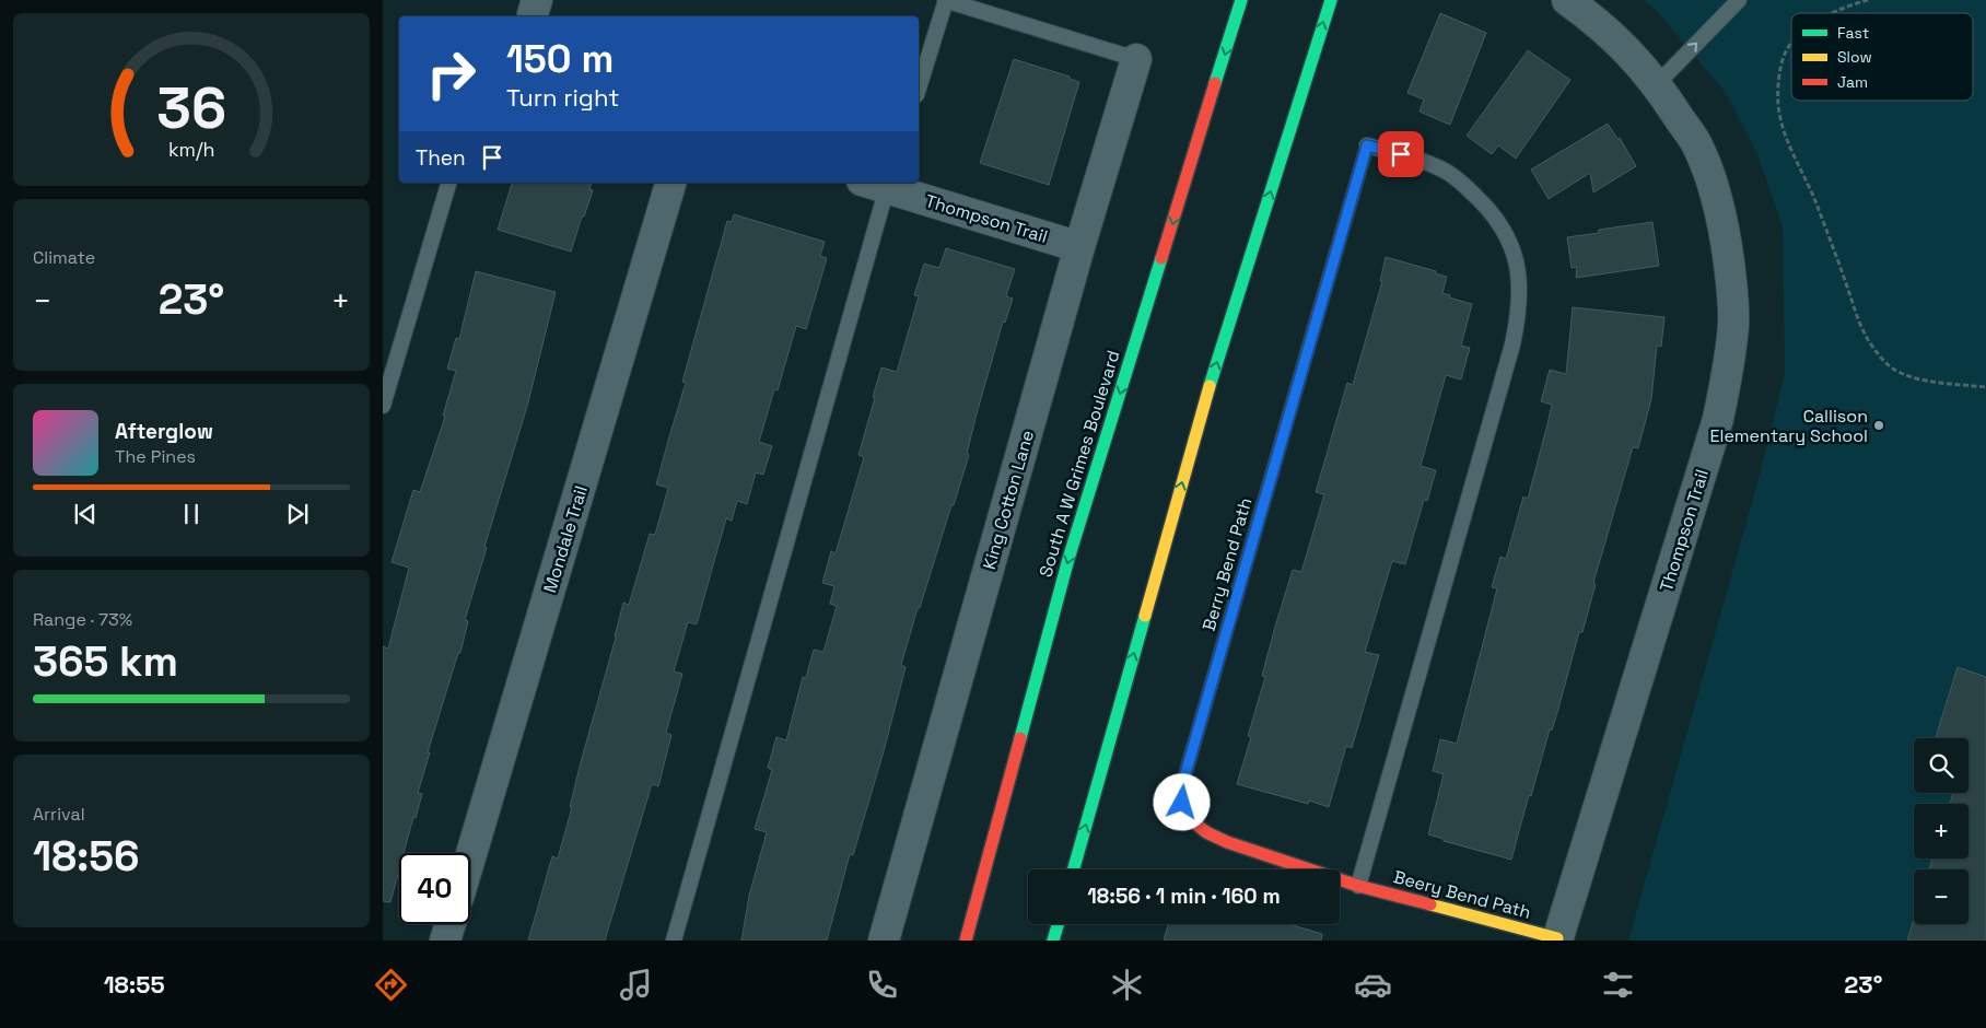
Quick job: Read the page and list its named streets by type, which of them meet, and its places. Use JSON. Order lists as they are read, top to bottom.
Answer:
{
  "streets": {
    "main road": ["South A W Grimes Boulevard", "Berry Bend Path", "Beery Bend Path"],
    "street": ["Thompson Trail", "King Cotton Lane", "Mondale Trail"]
  },
  "crossings": [
    ["Thompson Trail", "King Cotton Lane"],
    ["Thompson Trail", "Beery Bend Path"],
    ["Berry Bend Path", "Beery Bend Path"]
  ],
  "places": ["Callison Elementary School"],
  "legend": ["Fast", "Slow", "Jam"],
  "page": {
    "turn": ["150 m", "Turn right"],
    "then": "Then",
    "tile": [
      "Climate",
      ["Range · 73%", "365 km"],
      ["Arrival", "18:56"]
    ],
    "heat": ["−", "23°", "+"],
    "song": ["Afterglow", "The Pines"],
    "map_buttons": ["+", "−"],
    "limit": "40",
    "trip": "18:56 · 1 min · 160 m",
    "tabs": ["18:55", "23°"],
    "gauge": ["36", "km/h"]
  }
}
